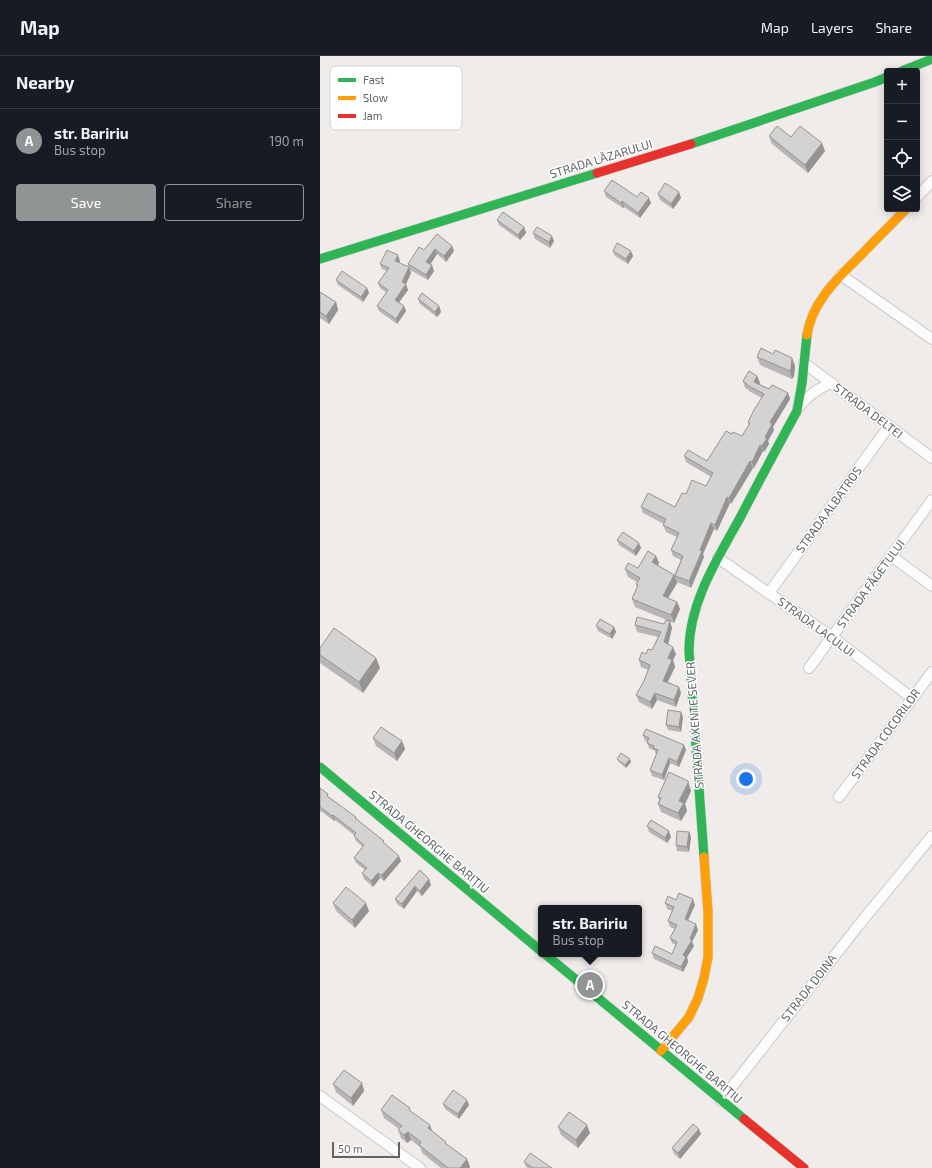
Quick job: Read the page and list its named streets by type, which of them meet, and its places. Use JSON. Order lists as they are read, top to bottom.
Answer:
{
  "streets": {
    "street": [
      "STRADA LĂZARULUI",
      "STRADA DELTEI",
      "STRADA ALBATROS",
      "STRADA FĂGETULUI",
      "STRADA LACULUI",
      "STRADA AXENTE SEVER",
      "STRADA COCORILOR",
      "STRADA GHEORGHE BARIȚIU",
      "STRADA DOINA"
    ]
  },
  "crossings": [
    ["STRADA DELTEI", "STRADA ALBATROS"],
    ["STRADA DELTEI", "STRADA AXENTE SEVER"],
    ["STRADA ALBATROS", "STRADA LACULUI"],
    ["STRADA FĂGETULUI", "STRADA LACULUI"],
    ["STRADA LACULUI", "STRADA AXENTE SEVER"],
    ["STRADA LACULUI", "STRADA COCORILOR"],
    ["STRADA AXENTE SEVER", "STRADA GHEORGHE BARIȚIU"],
    ["STRADA GHEORGHE BARIȚIU", "STRADA DOINA"]
  ],
  "legend": ["Fast", "Slow", "Jam"],
  "scale_bar": "50 m",
  "page": {
    "header": "Map",
    "nav": ["Map", "Layers", "Share"],
    "heading": "Nearby",
    "map_buttons": ["+", "−"],
    "list": [
      {
        "mark": "A",
        "name": "str. Baririu",
        "note": "Bus stop",
        "value": "190 m"
      }
    ],
    "buttons": ["Save", "Share"],
    "popup": ["str. Baririu", "Bus stop"],
    "pins": "A",
    "scale": "50 m"
  }
}
